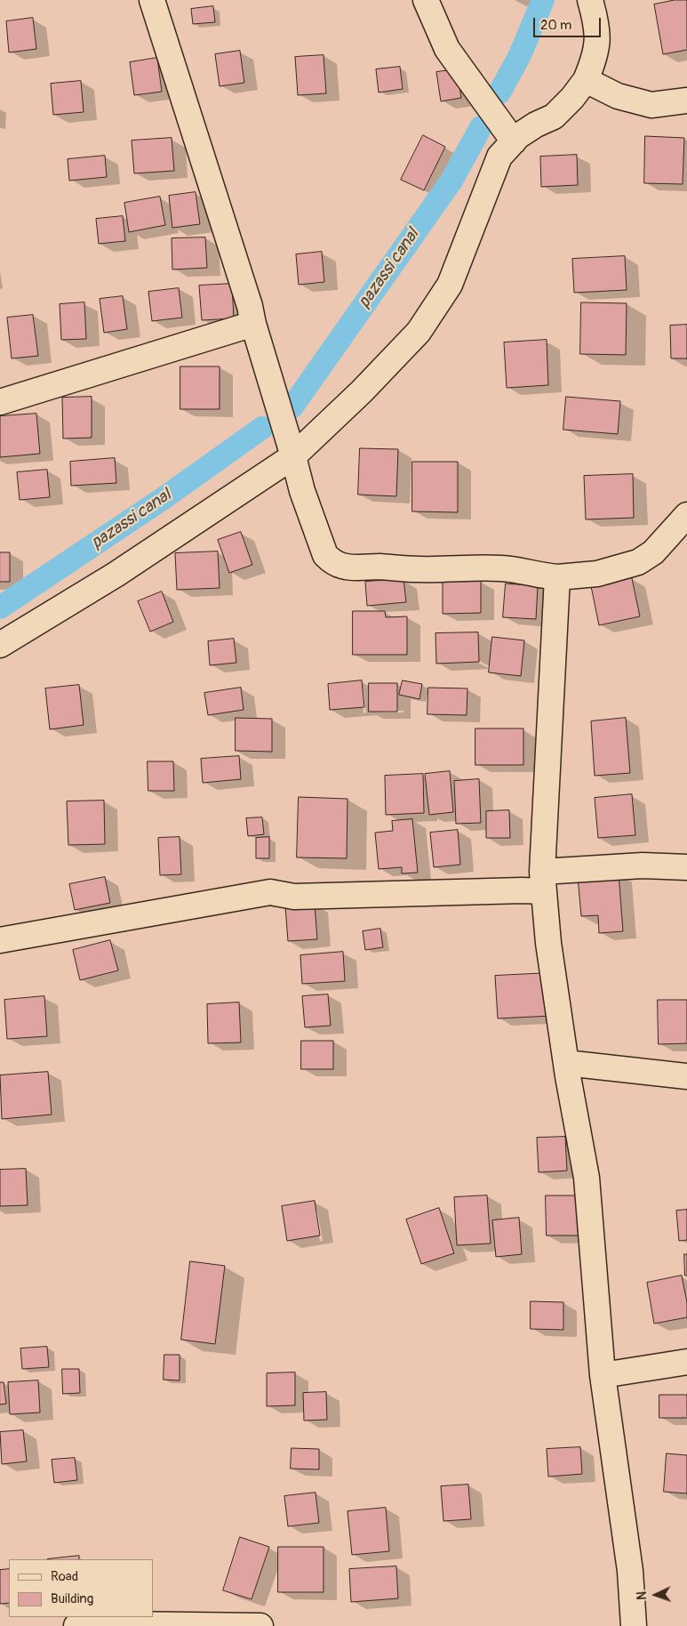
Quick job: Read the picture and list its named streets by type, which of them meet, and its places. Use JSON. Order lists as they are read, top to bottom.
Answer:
{
  "water": ["pazassi canal"],
  "legend": ["Road", "Building"],
  "scale_bar": "20 m",
  "north": "left"
}
